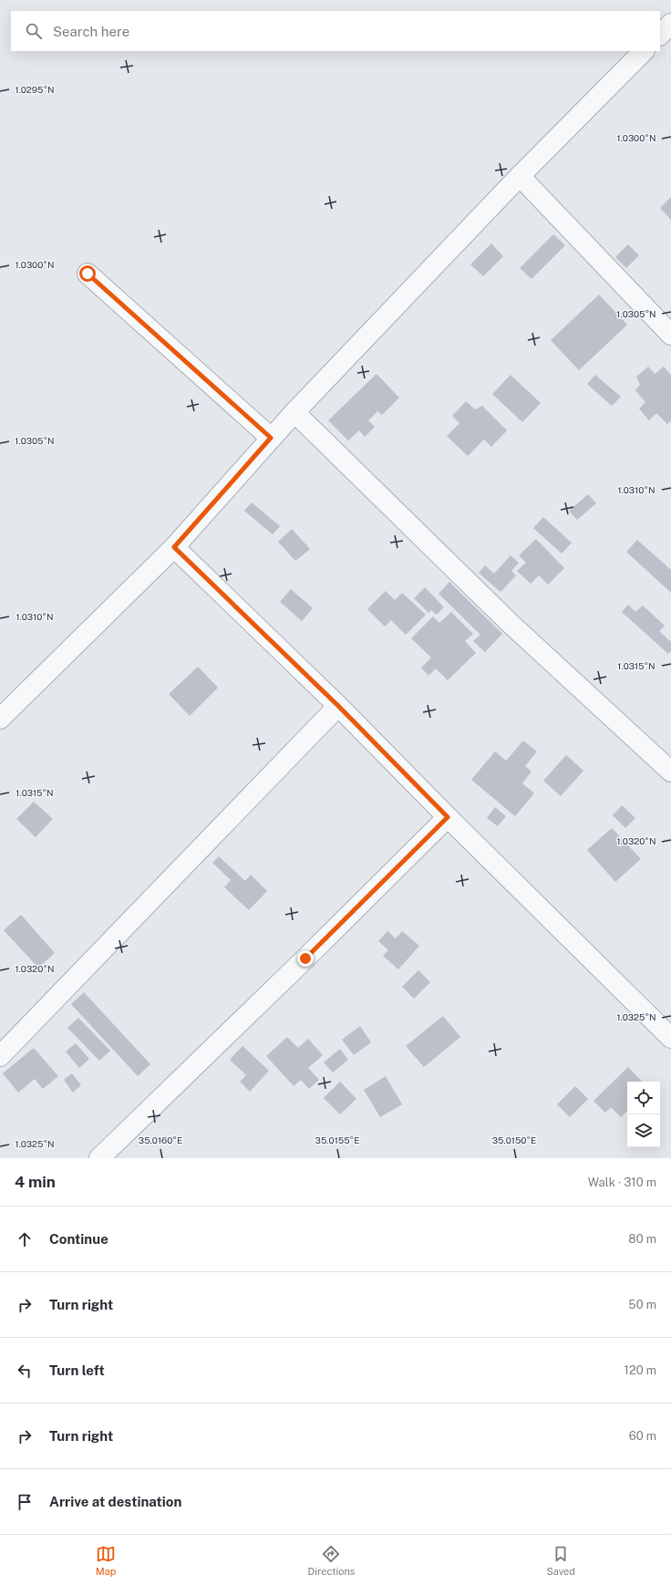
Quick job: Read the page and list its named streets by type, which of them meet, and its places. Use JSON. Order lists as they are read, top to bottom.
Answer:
{
  "page": {
    "search": "Search here",
    "heading": ["4 min", "Walk · 310 m"],
    "list": [
      ["Continue", "80 m"],
      ["Turn right", "50 m"],
      ["Turn left", "120 m"],
      ["Turn right", "60 m"],
      "Arrive at destination"
    ],
    "nav": ["Map", "Directions", "Saved"]
  },
  "coordinates": [
    "1.0295°N",
    "1.0300°N",
    "1.0305°N",
    "1.0310°N",
    "1.0315°N",
    "1.0320°N",
    "1.0325°N",
    "35.0160°E",
    "35.0155°E",
    "35.0150°E"
  ]
}
